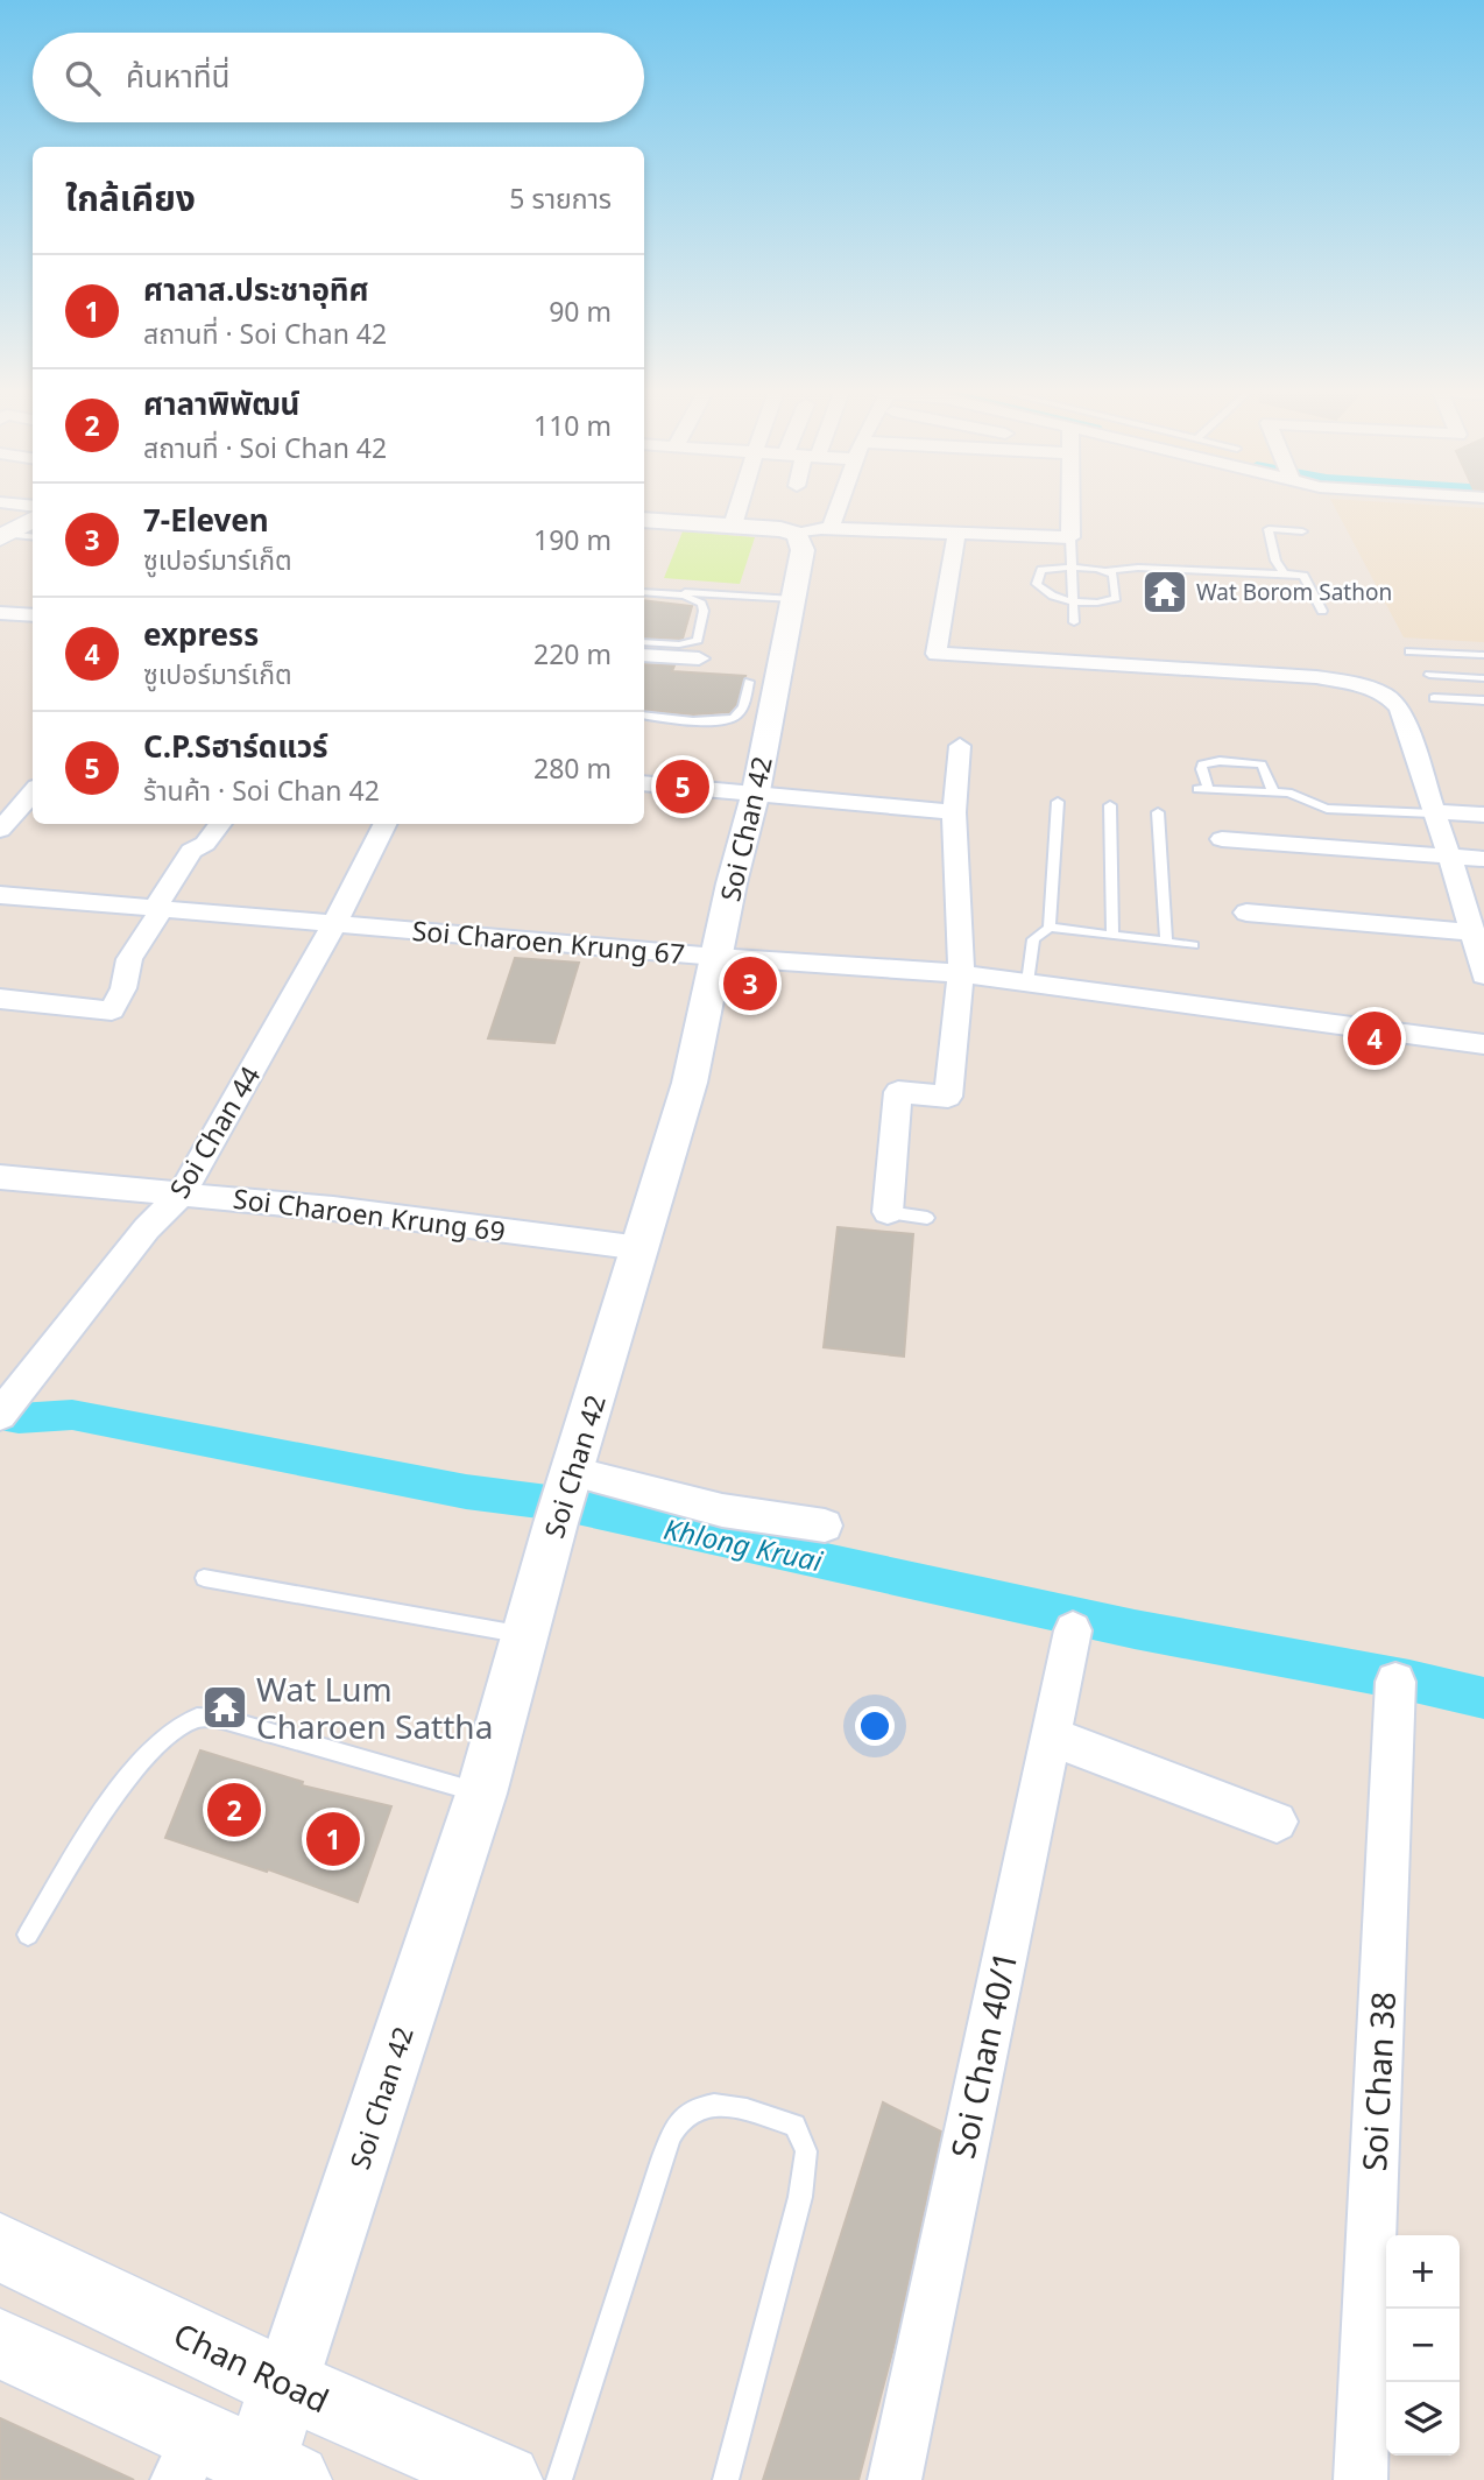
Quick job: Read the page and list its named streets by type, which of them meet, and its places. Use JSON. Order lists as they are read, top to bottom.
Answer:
{
  "streets": {
    "main road": ["Chan Road"],
    "street": [
      "Soi Chan 42",
      "Soi Charoen Krung 67",
      "Soi Chan 44",
      "Soi Charoen Krung 69",
      "Soi Chan 40/1",
      "Soi Chan 38"
    ]
  },
  "crossings": [
    ["Soi Chan 42", "Soi Charoen Krung 67"],
    ["Soi Chan 42", "Soi Charoen Krung 69"],
    ["Soi Chan 42", "Chan Road"],
    ["Soi Charoen Krung 67", "Soi Chan 44"],
    ["Soi Chan 44", "Soi Charoen Krung 69"]
  ],
  "water": ["Khlong Kruai"],
  "places": {
    "temple": ["Wat Borom Sathon", "Wat Lum Charoen Sattha"]
  },
  "page": {
    "search": "ค้นหาที่นี่",
    "heading": ["ใกล้เคียง", "5 รายการ"],
    "list": [
      {
        "mark": "1",
        "name": "ศาลาส.ประชาอุทิศ",
        "note": "สถานที่ · Soi Chan 42",
        "value": "90 m"
      },
      {
        "mark": "2",
        "name": "ศาลาพิพัฒน์",
        "note": "สถานที่ · Soi Chan 42",
        "value": "110 m"
      },
      {
        "mark": "3",
        "name": "7-Eleven",
        "note": "ซูเปอร์มาร์เก็ต",
        "value": "190 m"
      },
      {
        "mark": "4",
        "name": "express",
        "note": "ซูเปอร์มาร์เก็ต",
        "value": "220 m"
      },
      {
        "mark": "5",
        "name": "C.P.Sฮาร์ดแวร์",
        "note": "ร้านค้า · Soi Chan 42",
        "value": "280 m"
      }
    ],
    "pins": [
      "5",
      "3",
      "4",
      "2",
      "1"
    ],
    "map_buttons": ["+", "−"]
  }
}
